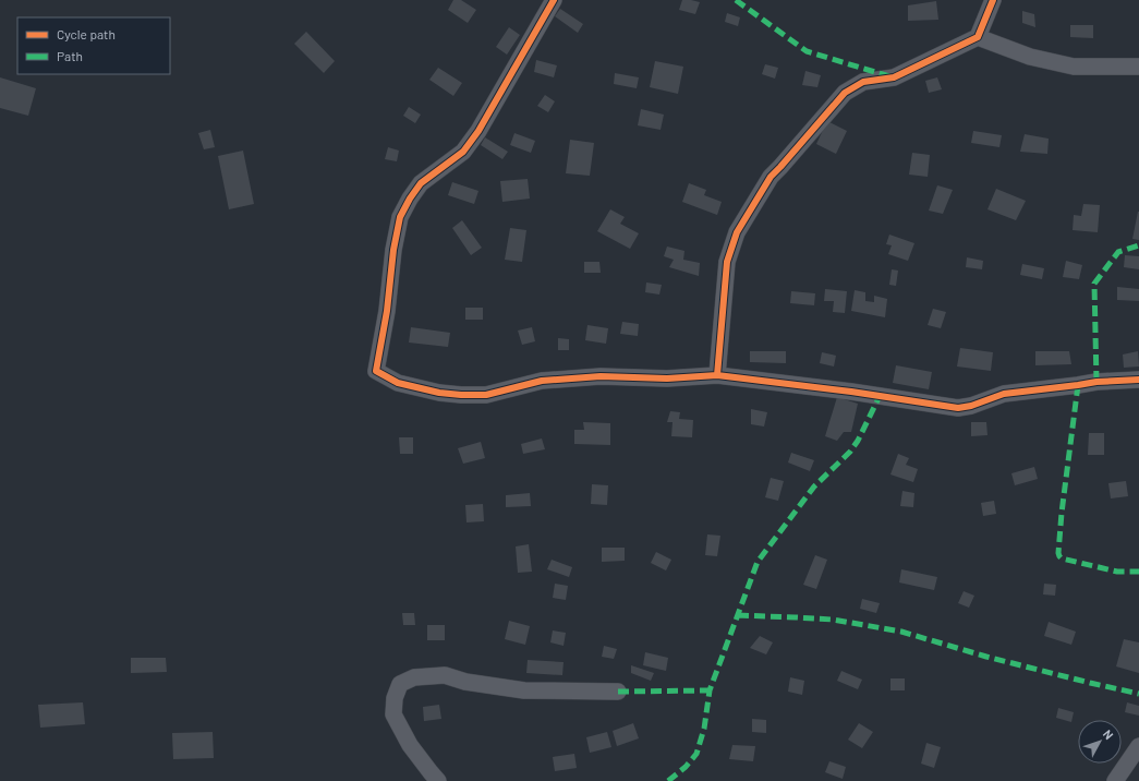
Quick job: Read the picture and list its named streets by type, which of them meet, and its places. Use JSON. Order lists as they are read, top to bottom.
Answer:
{
  "legend": ["Cycle path", "Path"],
  "north": "top right"
}
